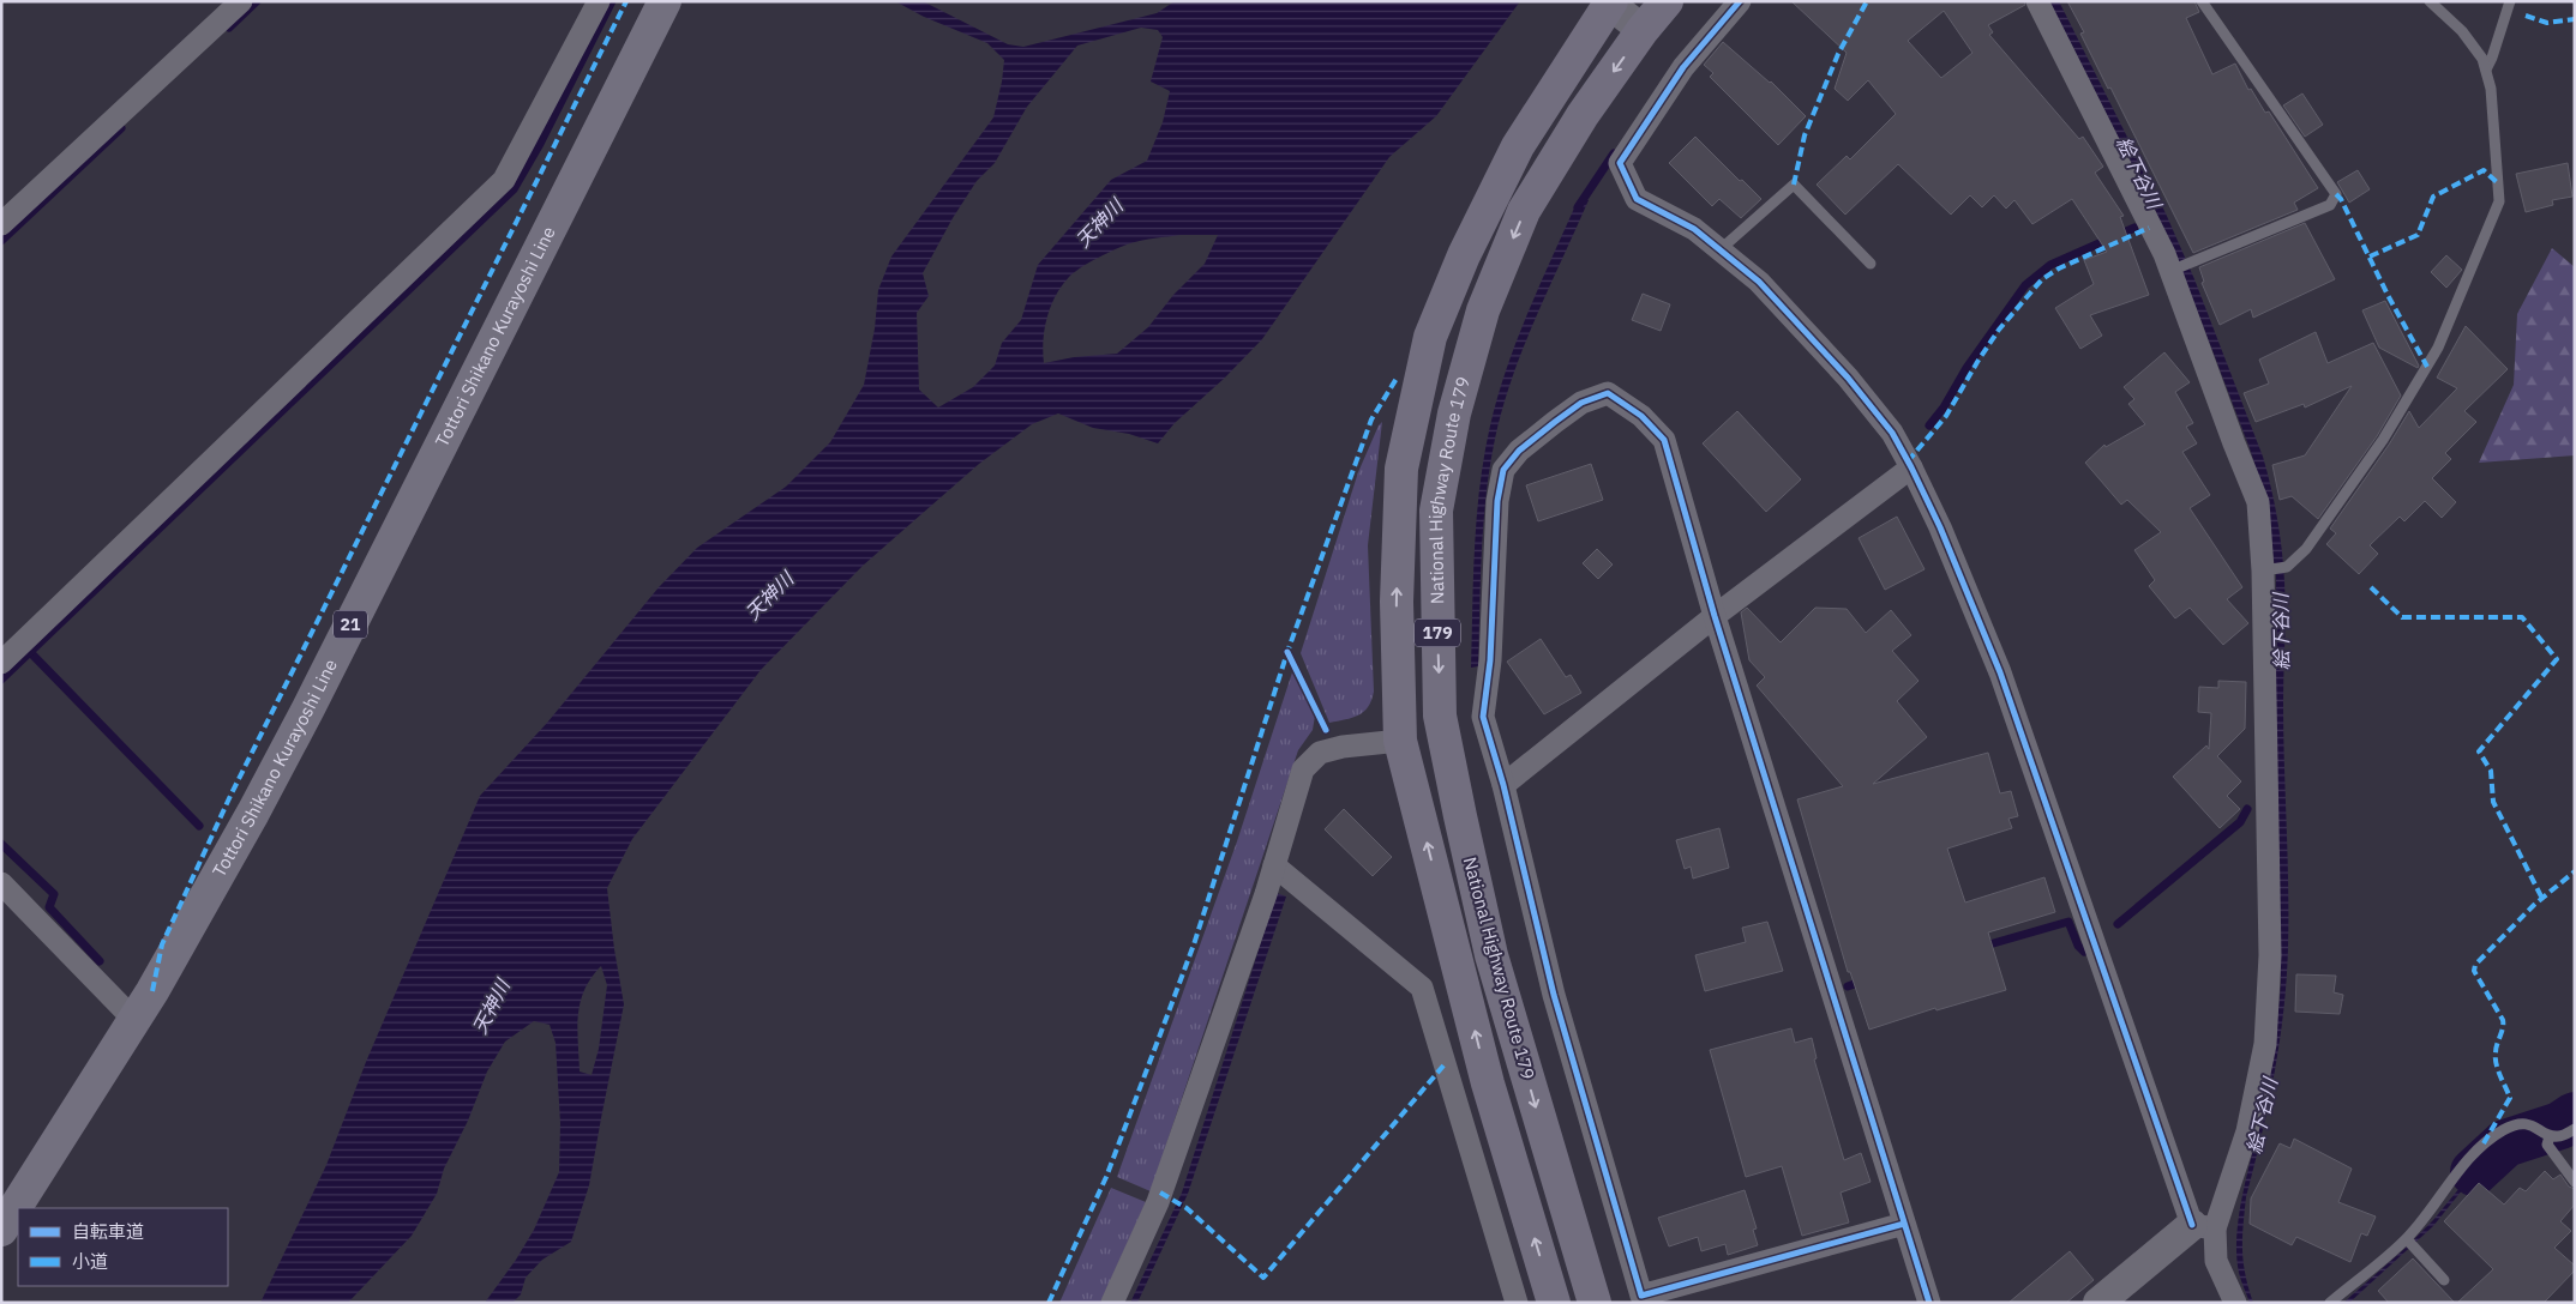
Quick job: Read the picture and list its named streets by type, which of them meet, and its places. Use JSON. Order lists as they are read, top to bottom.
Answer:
{
  "streets": {
    "highway": ["National Highway Route 179", "179"],
    "main road": ["Tottori Shikano Kurayoshi Line", "21"]
  },
  "water": ["絵下谷川", "天神川"],
  "legend": ["自転車道", "小道"]
}
